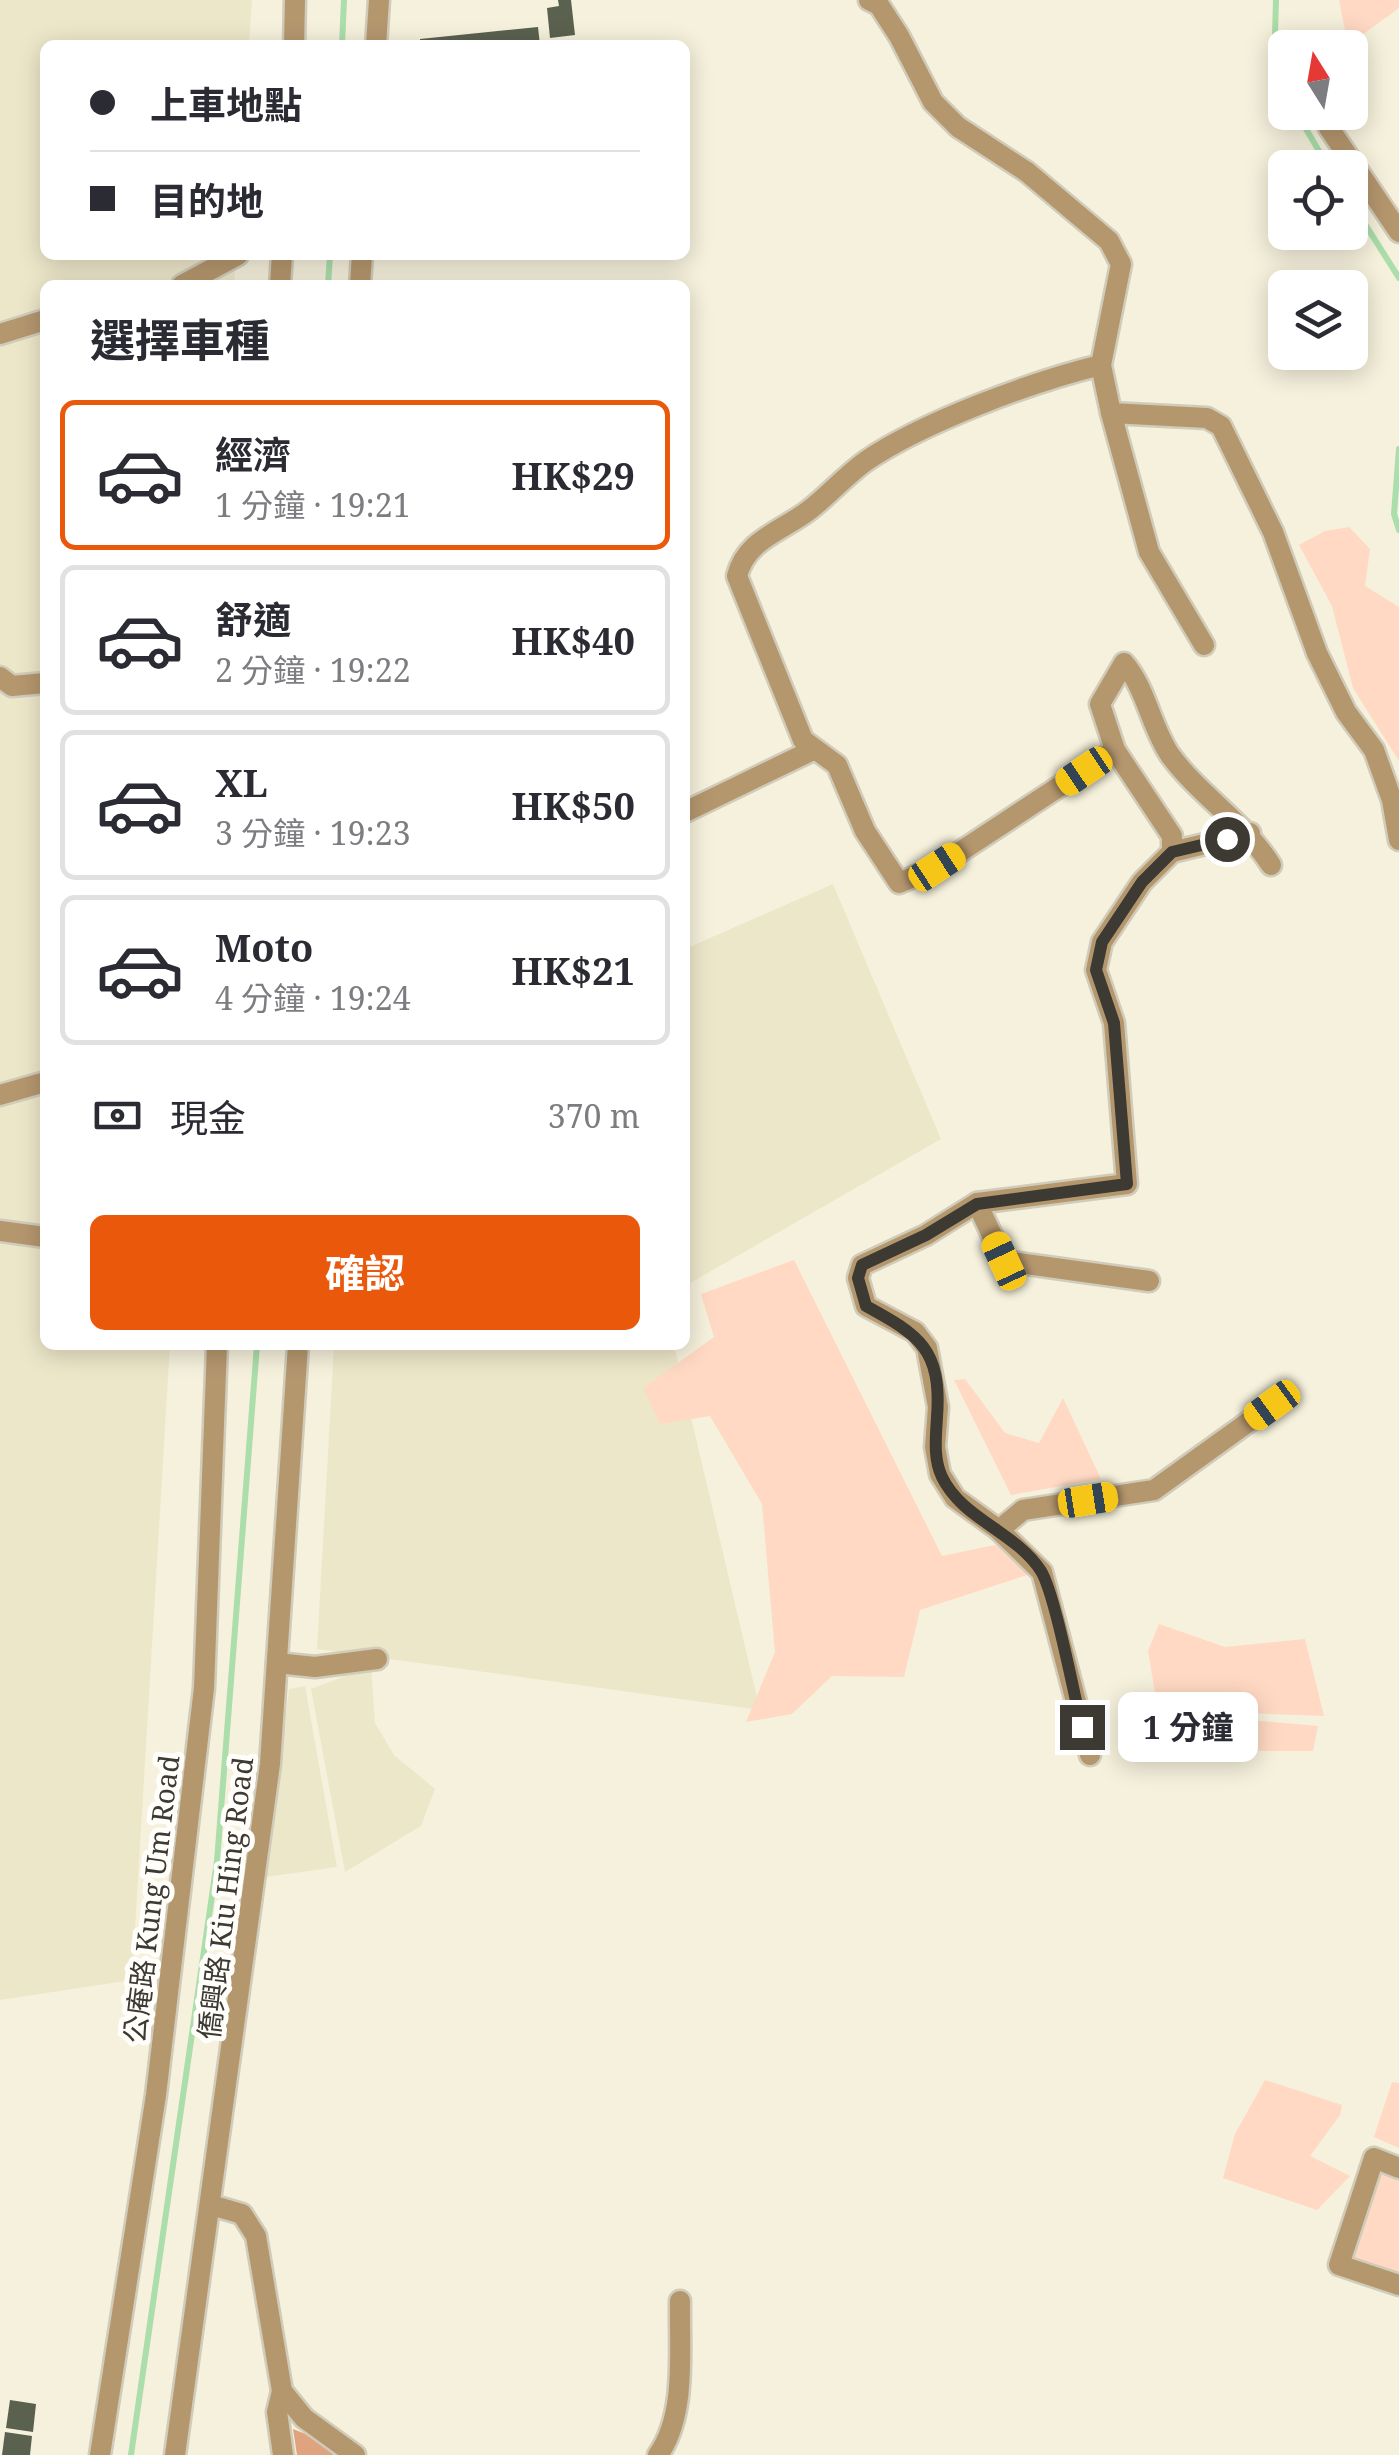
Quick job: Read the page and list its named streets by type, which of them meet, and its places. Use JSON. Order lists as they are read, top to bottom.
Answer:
{
  "streets": {
    "street": ["僑興路 Kiu Hing Road", "公庵路 Kung Um Road"]
  },
  "north": "top",
  "page": {
    "banner": ["上車地點", "目的地"],
    "heading": "選擇車種",
    "list": [
      {
        "name": "經濟",
        "note": "1 分鐘 · 19:21",
        "value": "HK$29"
      },
      {
        "name": "舒適",
        "note": "2 分鐘 · 19:22",
        "value": "HK$40"
      },
      {
        "name": "XL",
        "note": "3 分鐘 · 19:23",
        "value": "HK$50"
      },
      {
        "name": "Moto",
        "note": "4 分鐘 · 19:24",
        "value": "HK$21"
      }
    ],
    "pay": ["現金", "370 m"],
    "buttons": "確認",
    "bubble": "1 分鐘"
  }
}
